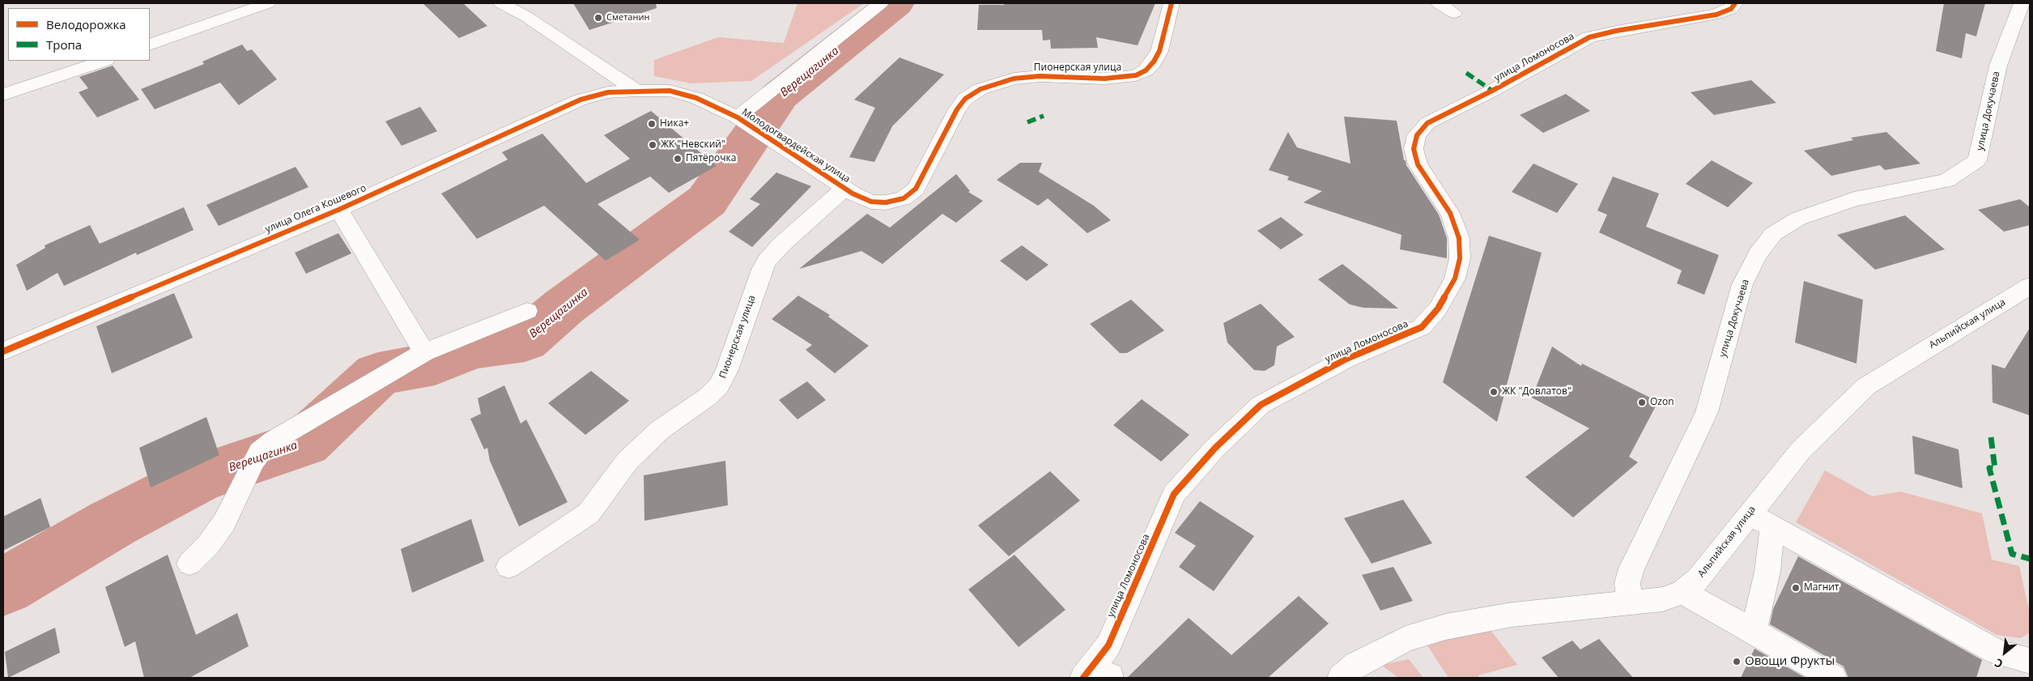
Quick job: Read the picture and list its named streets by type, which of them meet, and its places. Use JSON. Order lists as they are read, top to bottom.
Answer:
{
  "streets": {
    "street": [
      "улица Ломоносова",
      "Пионерская улица",
      "улица Докучаева",
      "Молодогвардейская улица",
      "улица Олега Кошевого",
      "Альпийская улица"
    ]
  },
  "crossings": [
    ["Пионерская улица", "Молодогвардейская улица"],
    ["улица Докучаева", "Альпийская улица"],
    ["Молодогвардейская улица", "улица Олега Кошевого"]
  ],
  "water": ["Верещагинка"],
  "places": [
    "Сметанин",
    "Ника+",
    "ЖК \"Невский\"",
    "Пятёрочка",
    "ЖК \"Довлатов\"",
    "Ozon",
    "Магнит",
    "Овощи Фрукты"
  ],
  "legend": ["Велодорожка", "Тропа"],
  "north": "bottom left"
}
